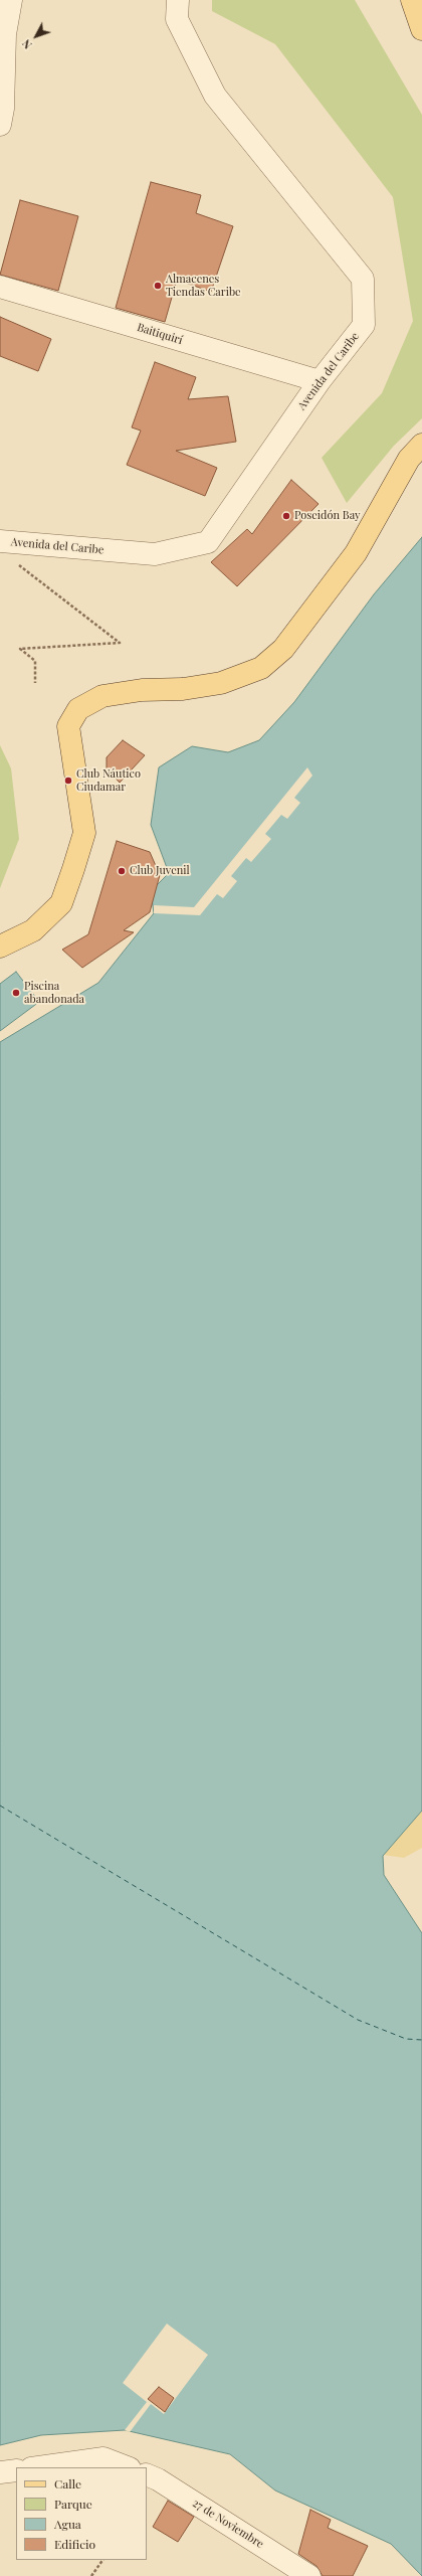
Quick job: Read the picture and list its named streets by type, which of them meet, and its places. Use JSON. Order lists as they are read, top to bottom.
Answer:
{
  "streets": {
    "street": ["Baitiquirí", "Avenida del Caribe", "27 de Noviembre"]
  },
  "crossings": [
    ["Baitiquirí", "Avenida del Caribe"]
  ],
  "places": [
    "Almacenes Tiendas Caribe",
    "Poseidón Bay",
    "Club Náutico Ciudamar",
    "Club Juvenil",
    "Piscina abandonada"
  ],
  "legend": [
    "Calle",
    "Parque",
    "Agua",
    "Edificio"
  ],
  "north": "bottom left"
}
